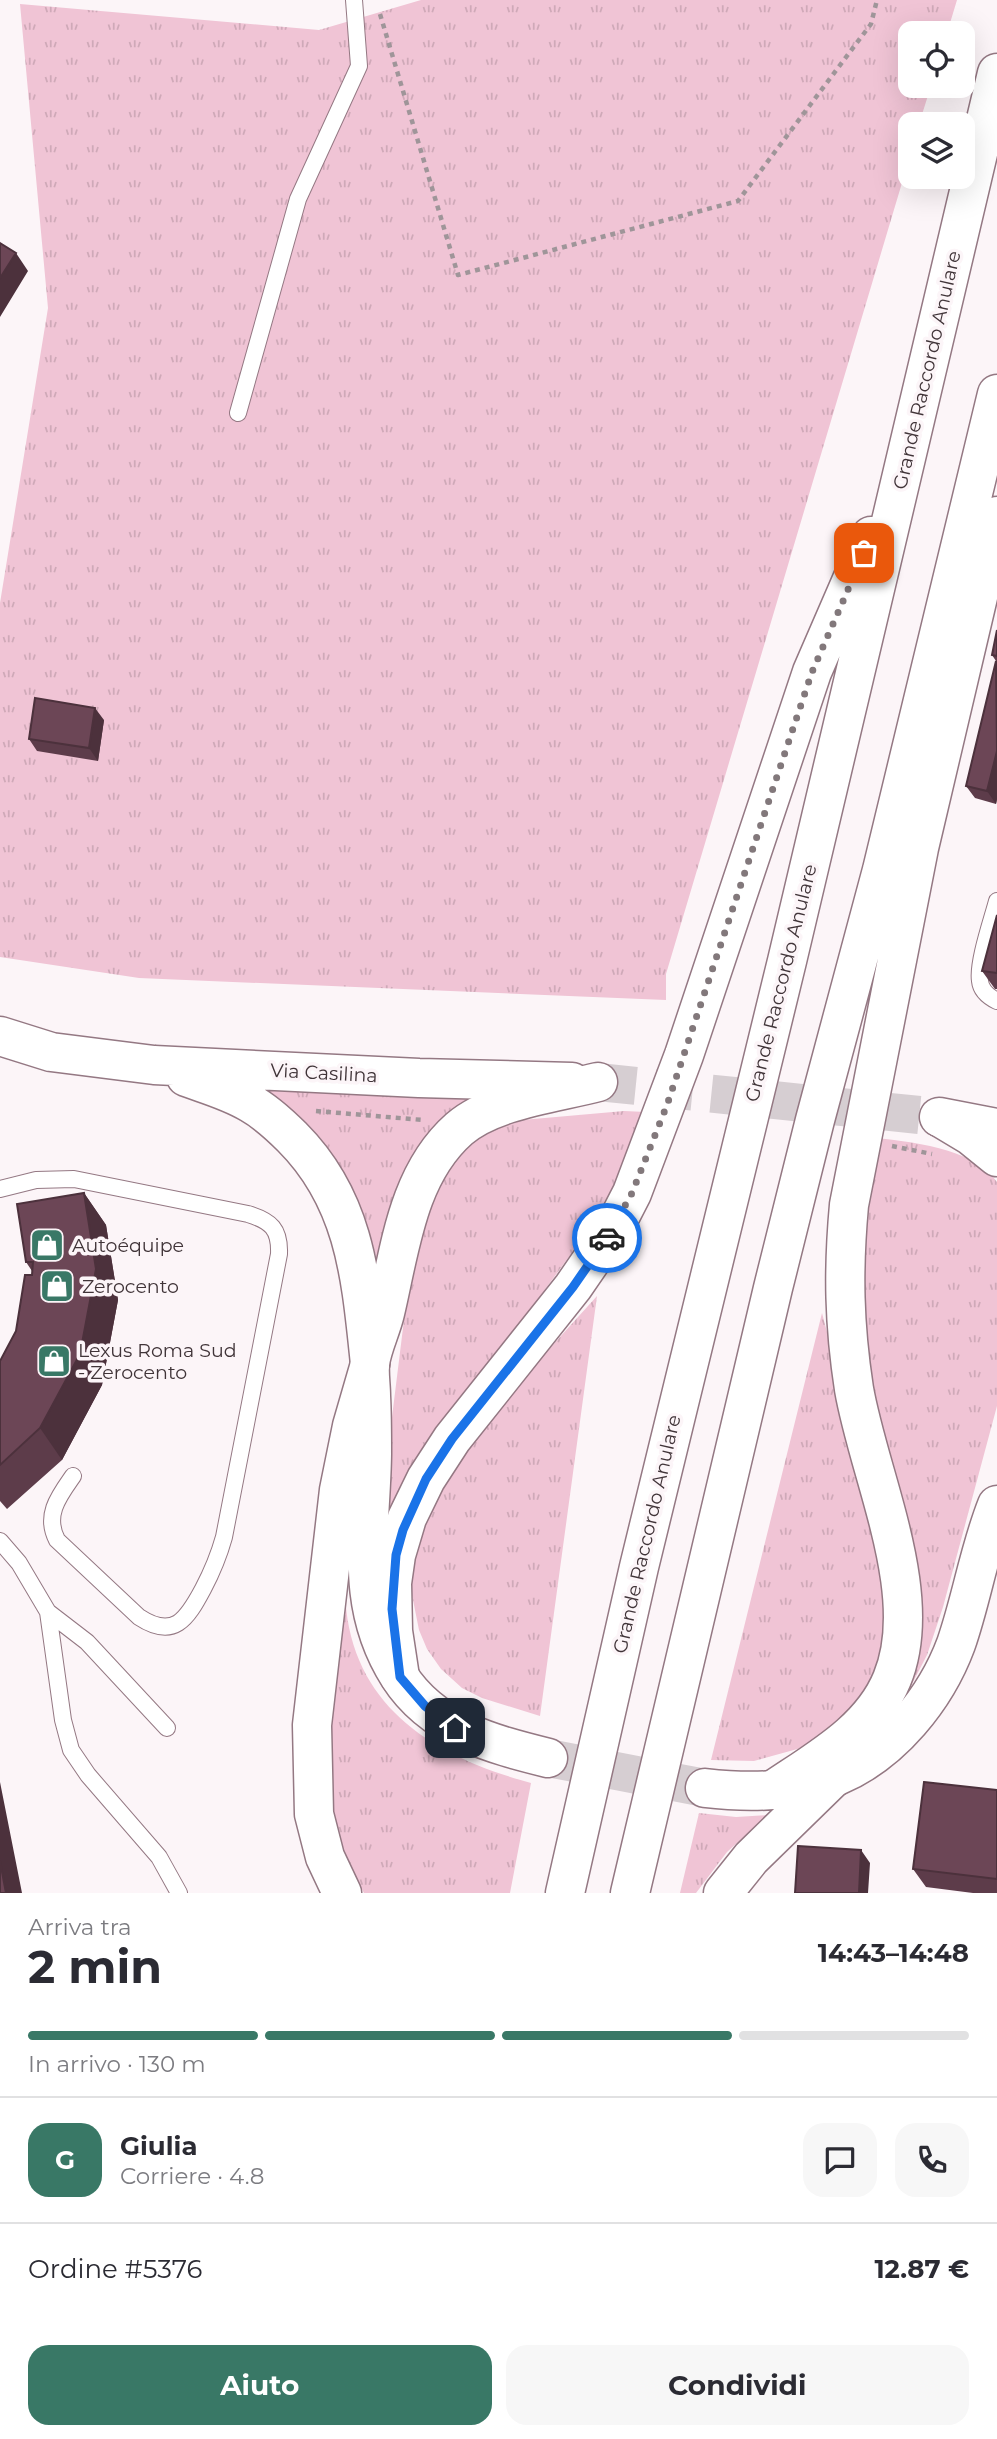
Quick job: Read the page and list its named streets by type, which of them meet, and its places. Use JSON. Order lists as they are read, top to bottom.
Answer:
{
  "streets": {
    "main road": ["Grande Raccordo Anulare", "Via Casilina"]
  },
  "places": {
    "shop": ["Autoéquipe", "Zerocento", "Lexus Roma Sud - Zerocento"]
  },
  "page": {
    "heading": ["2 min", "Arriva tra", "14:43–14:48"],
    "panel": [
      "Giulia",
      "Corriere · 4.8",
      "Ordine #5376",
      "12.87 €"
    ],
    "bar": "In arrivo · 130 m",
    "round": "G",
    "buttons": ["Aiuto", "Condividi"]
  }
}
